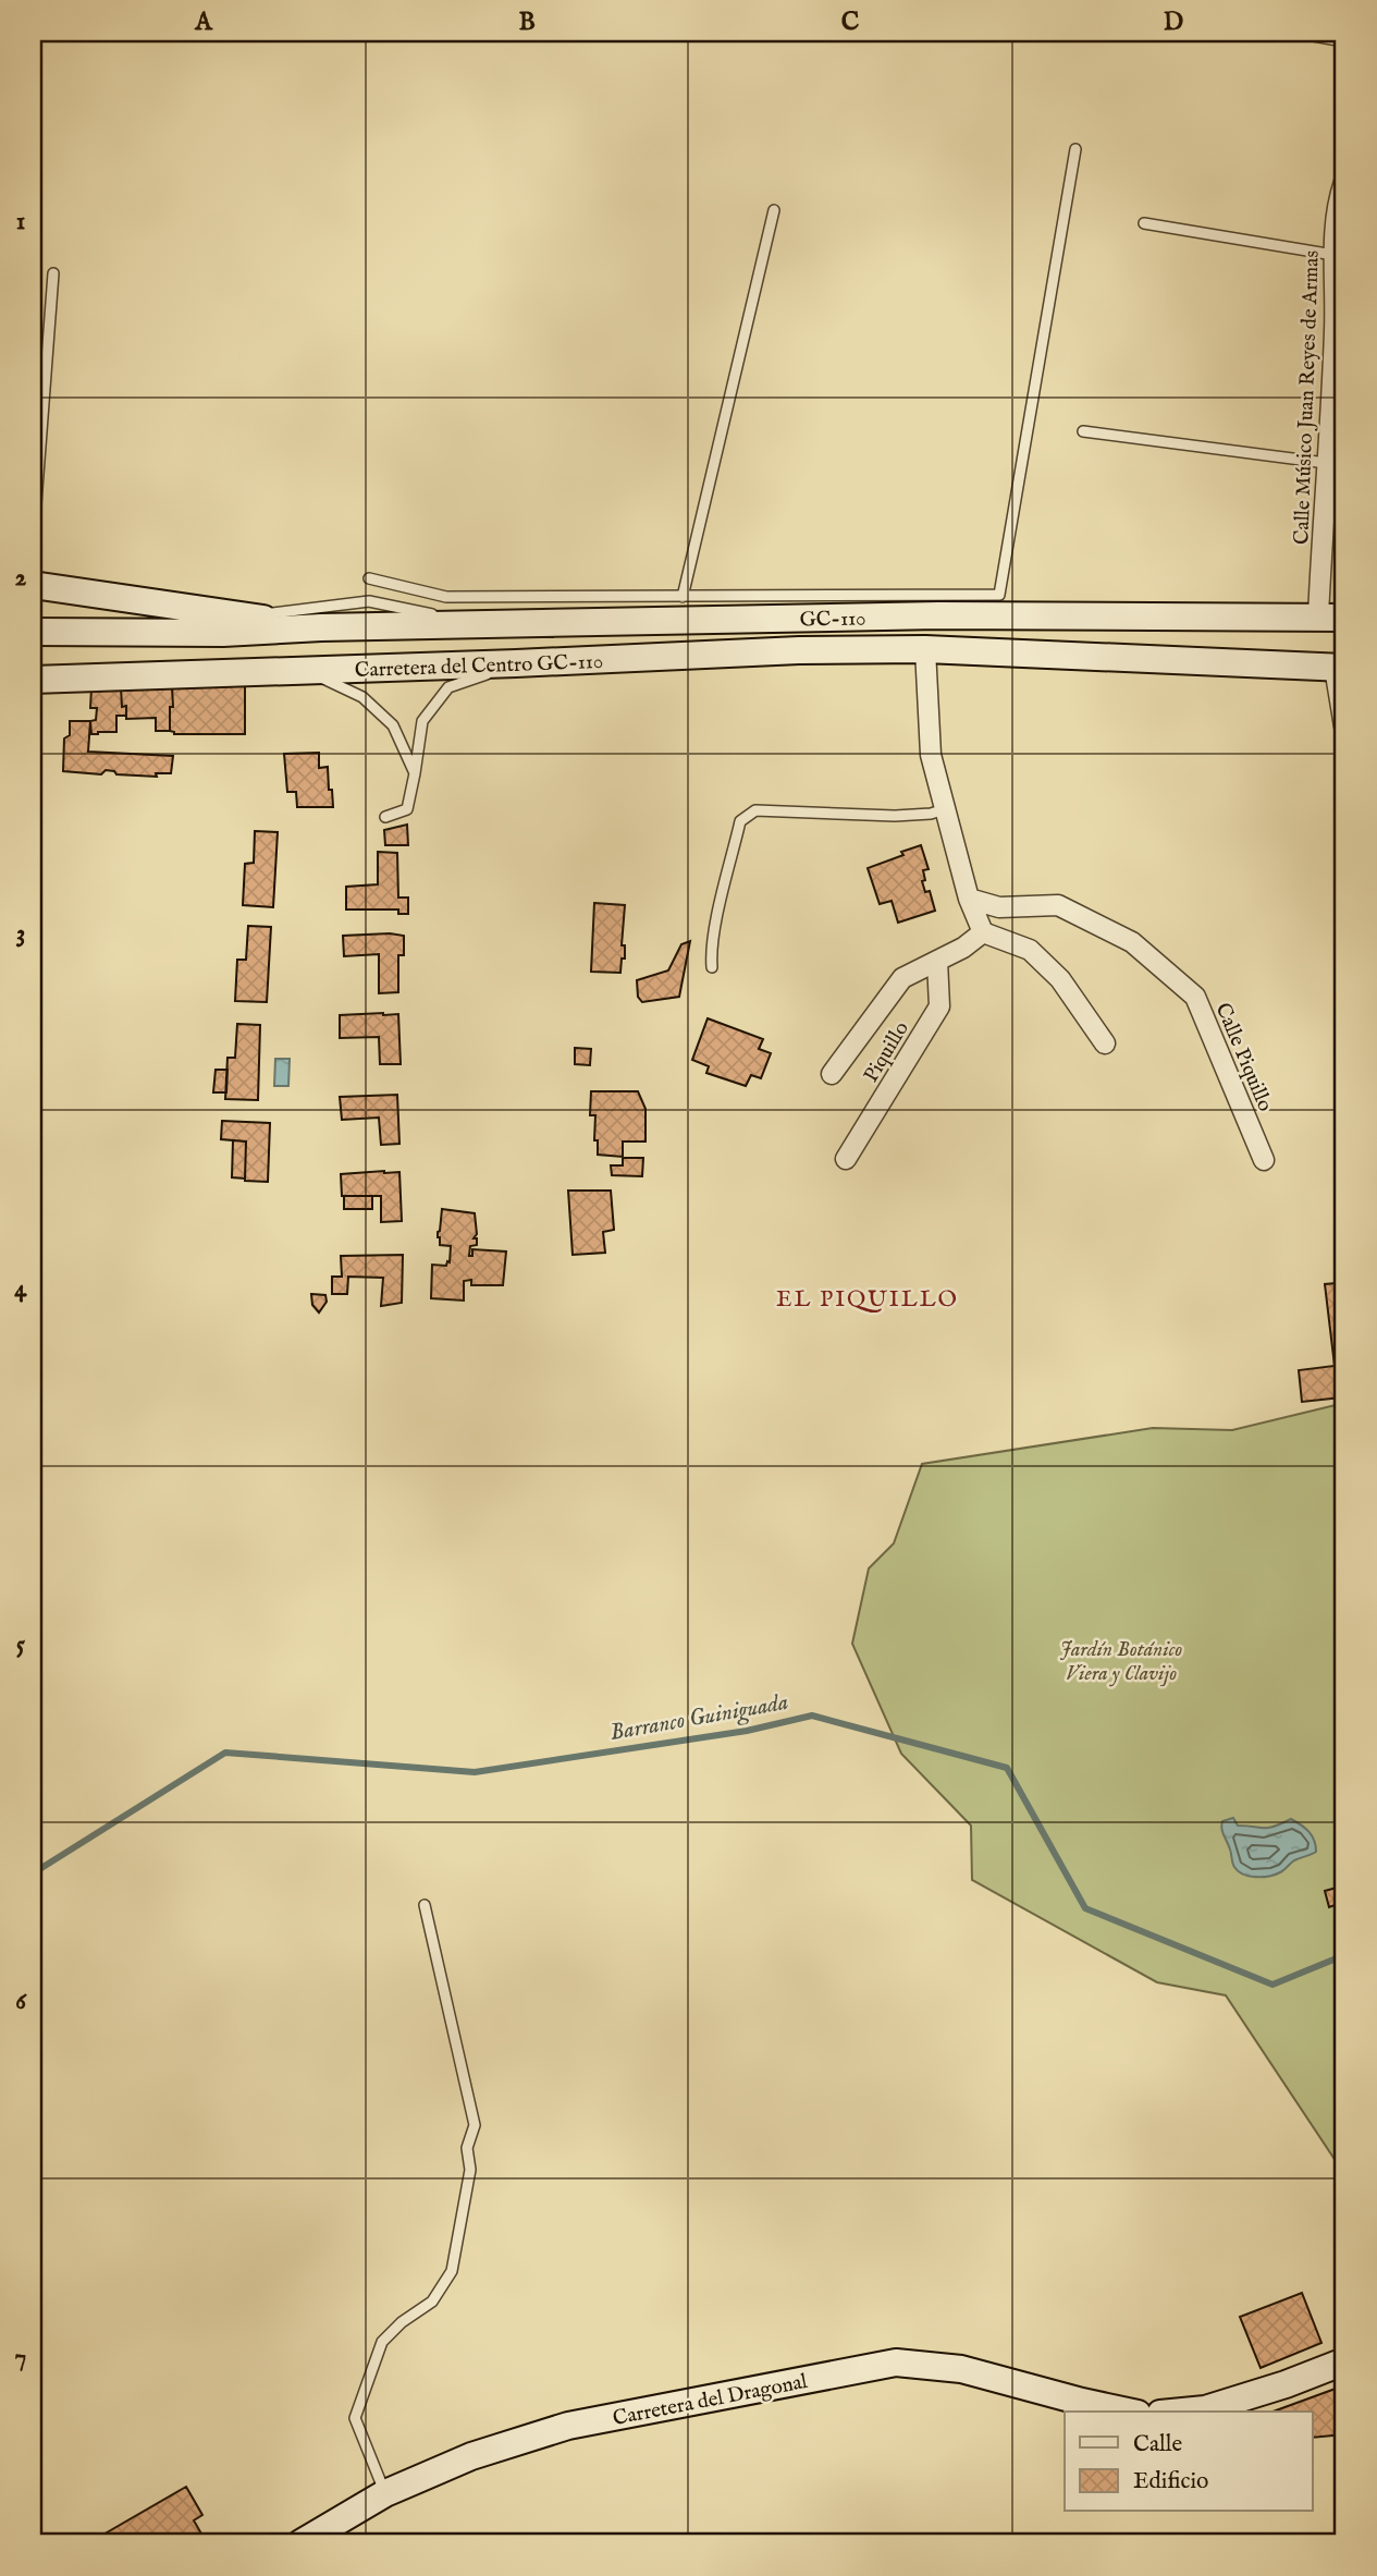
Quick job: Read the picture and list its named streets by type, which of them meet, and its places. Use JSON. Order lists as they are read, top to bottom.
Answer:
{
  "streets": {
    "main road": ["GC-110", "Carretera del Centro GC-110", "Carretera del Dragonal"],
    "street": ["Calle Músico Juan Reyes de Armas", "Piquillo", "Calle Piquillo"]
  },
  "crossings": [
    ["Calle Músico Juan Reyes de Armas", "GC-110"],
    ["GC-110", "Carretera del Centro GC-110"]
  ],
  "districts": ["EL PIQUILLO"],
  "water": ["Barranco Guiniguada"],
  "parks": ["Jardín Botánico Viera y Clavijo"],
  "legend": ["Calle", "Edificio"],
  "grid": {
    "columns": [
      "A",
      "B",
      "C",
      "D"
    ],
    "rows": [
      "1",
      "2",
      "3",
      "4",
      "5",
      "6",
      "7"
    ]
  }
}
